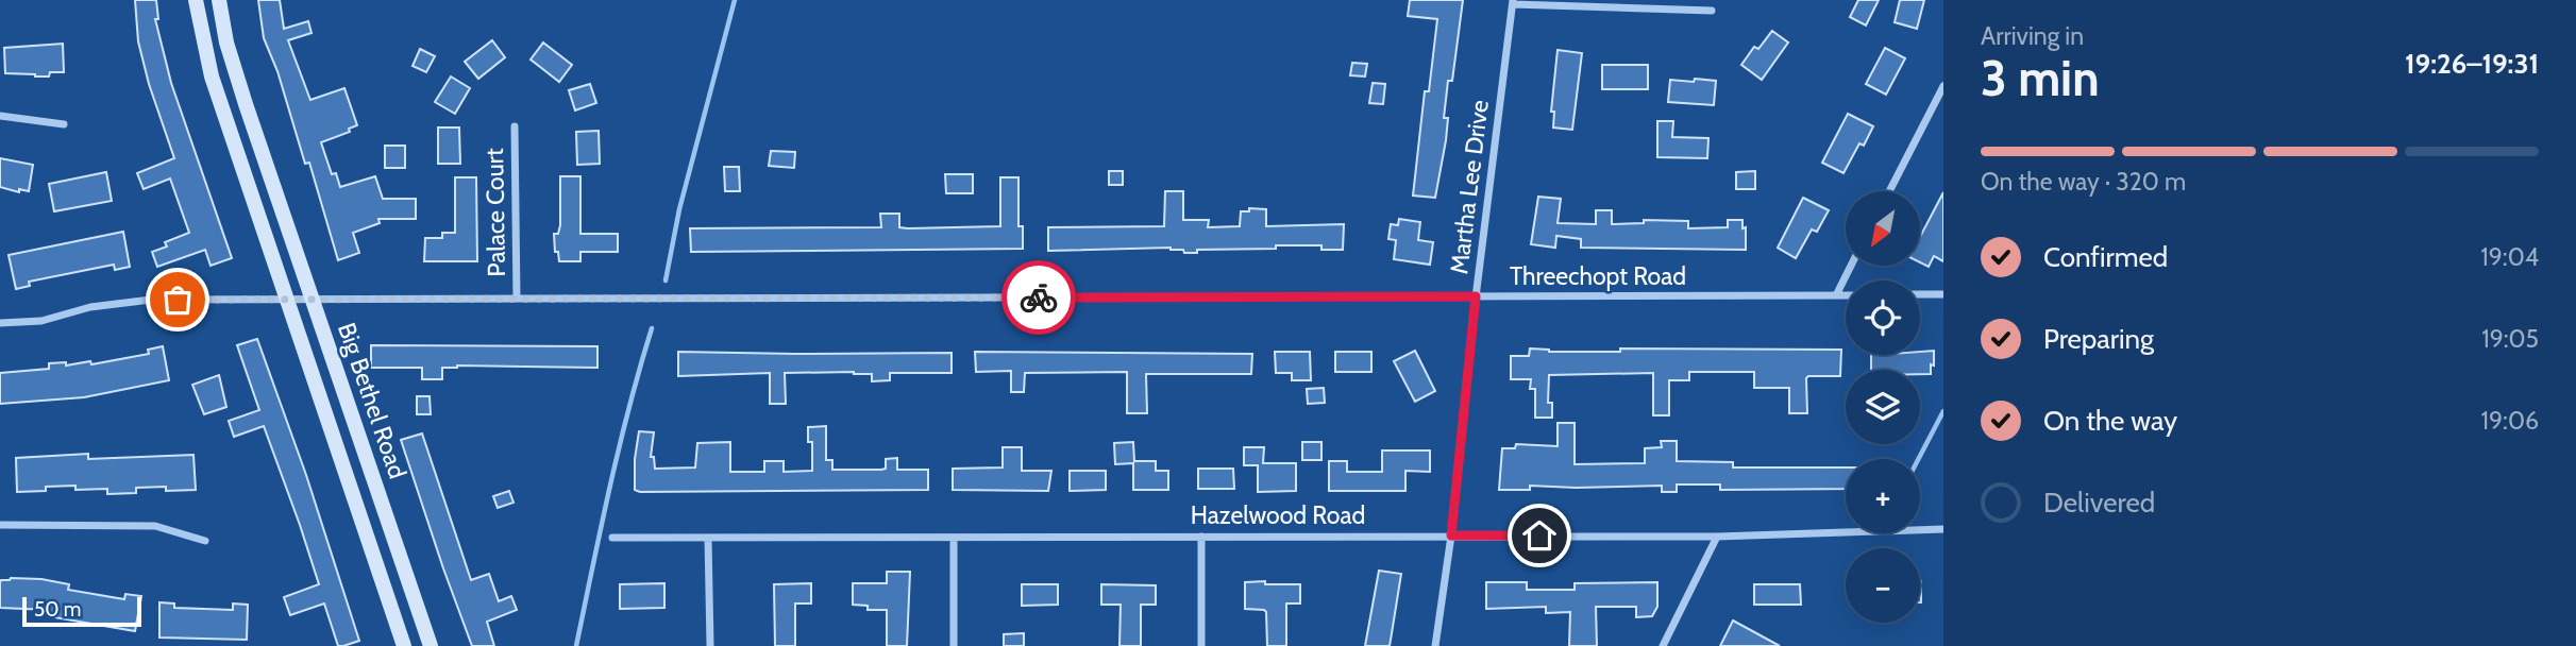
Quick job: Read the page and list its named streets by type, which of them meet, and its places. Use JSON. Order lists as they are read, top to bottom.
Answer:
{
  "streets": {
    "main road": ["Big Bethel Road"],
    "street": [
      "Martha Lee Drive",
      "Palace Court",
      "Threechopt Road",
      "Hazelwood Road"
    ]
  },
  "crossings": [
    ["Martha Lee Drive", "Threechopt Road"],
    ["Martha Lee Drive", "Hazelwood Road"],
    ["Palace Court", "Threechopt Road"],
    ["Threechopt Road", "Big Bethel Road"]
  ],
  "scale_bar": "50 m",
  "north": "bottom left",
  "page": {
    "heading": ["3 min", "Arriving in", "19:26–19:31"],
    "bar": "On the way · 320 m",
    "map_buttons": ["+", "−"],
    "list": [
      ["Confirmed", "19:04"],
      ["Preparing", "19:05"],
      ["On the way", "19:06"],
      "Delivered"
    ],
    "scale": "50 m"
  }
}
